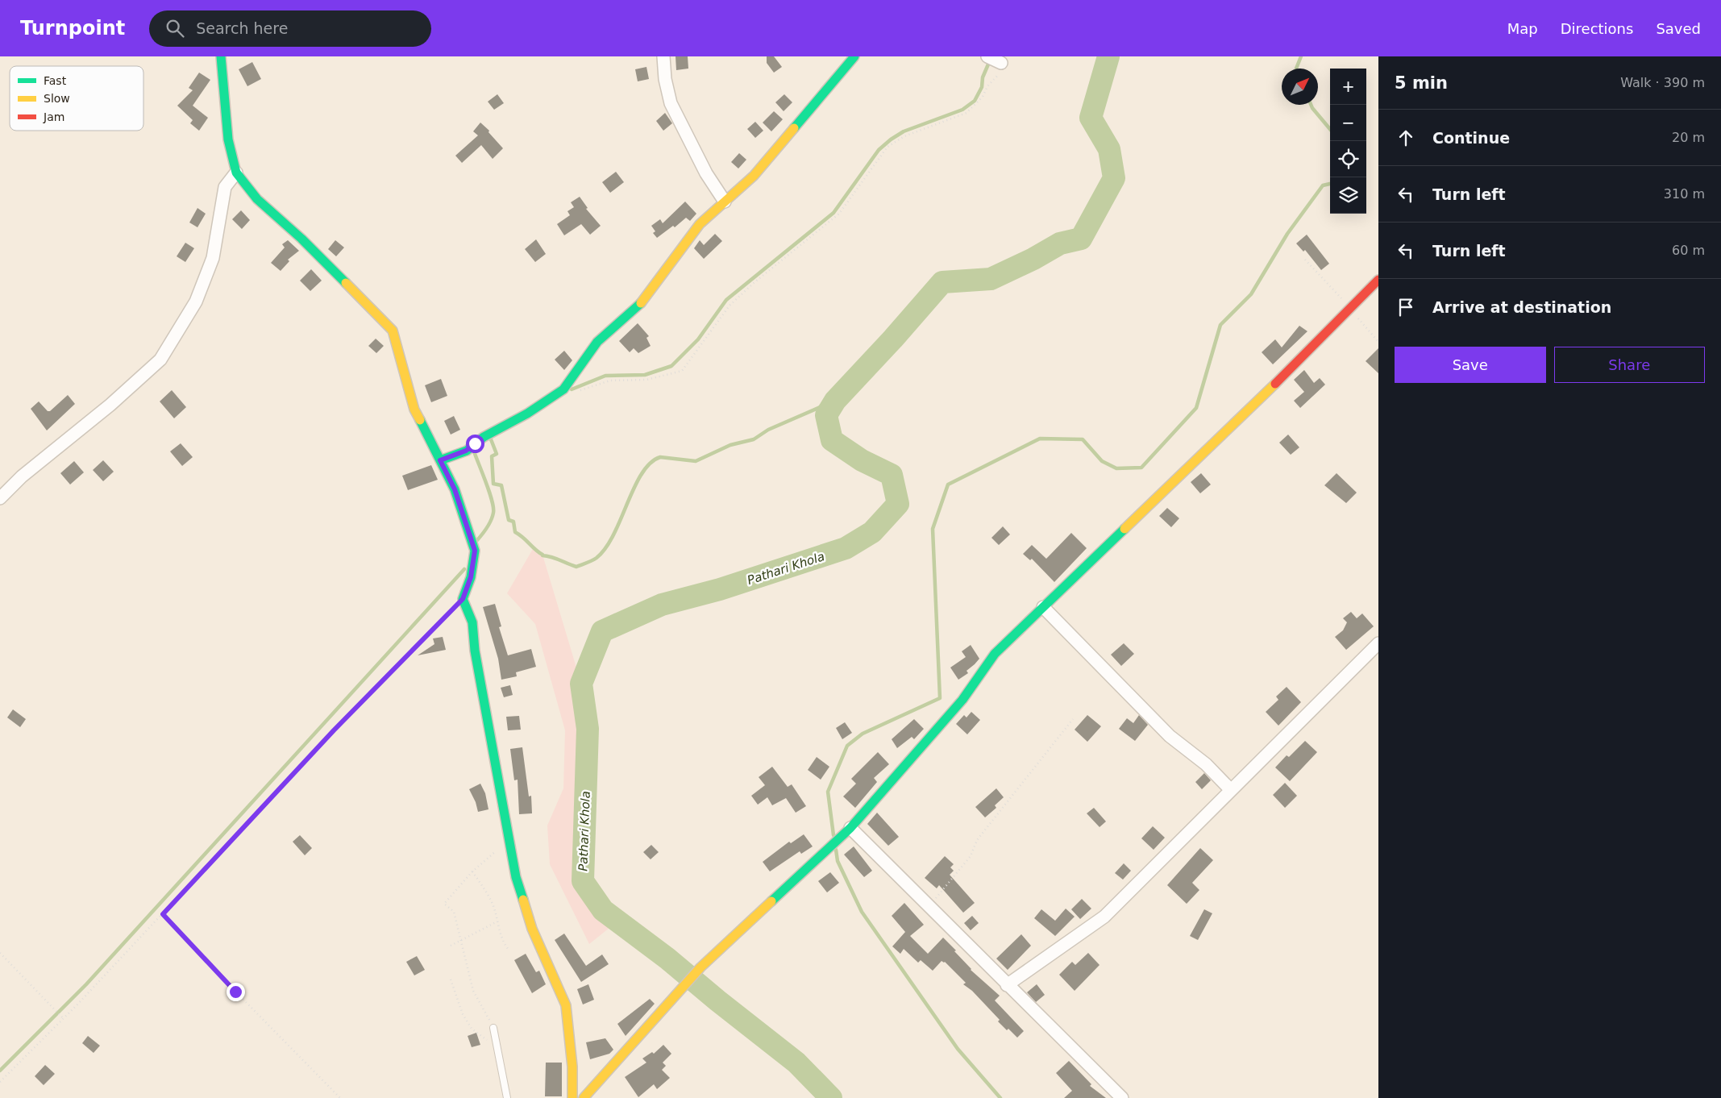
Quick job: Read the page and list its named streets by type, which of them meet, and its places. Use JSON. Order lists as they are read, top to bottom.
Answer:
{
  "water": ["Pathari Khola"],
  "legend": ["Fast", "Slow", "Jam"],
  "north": "top right",
  "page": {
    "header": "Turnpoint",
    "search": "Search here",
    "nav": ["Map", "Directions", "Saved"],
    "heading": ["5 min", "Walk · 390 m"],
    "map_buttons": ["+", "−"],
    "list": [
      ["Continue", "20 m"],
      ["Turn left", "310 m"],
      ["Turn left", "60 m"],
      "Arrive at destination"
    ],
    "buttons": ["Save", "Share"]
  }
}
